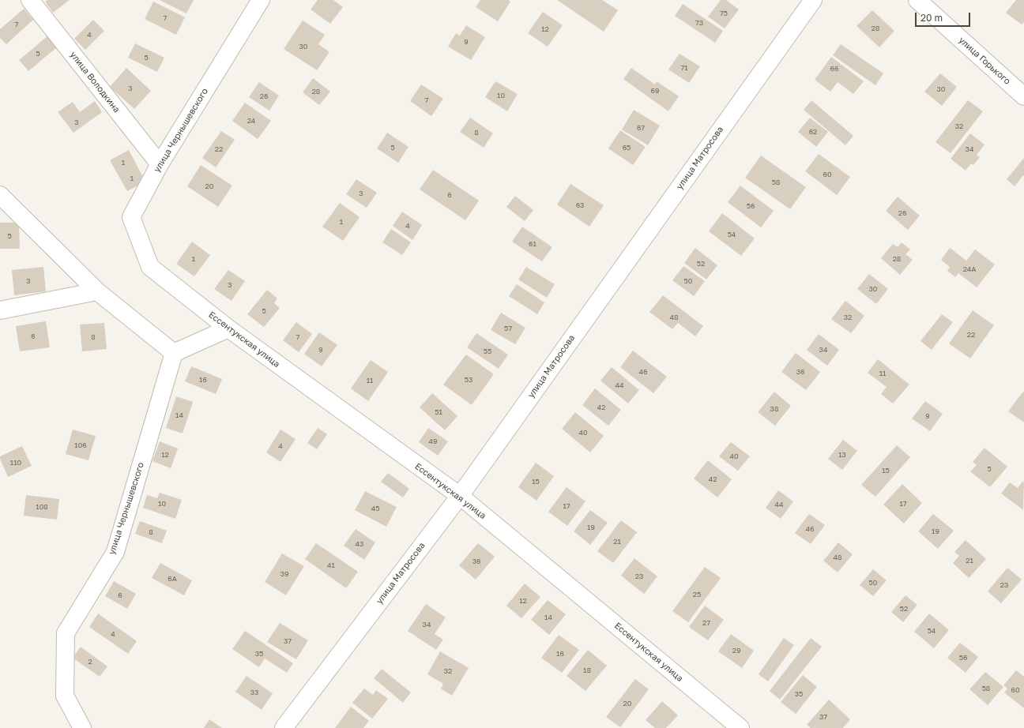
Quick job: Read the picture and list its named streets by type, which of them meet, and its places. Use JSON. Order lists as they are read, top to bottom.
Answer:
{
  "streets": {
    "street": [
      "улица Горького",
      "улица Володкина",
      "улица Чернышевского",
      "улица Матросова",
      "Ессентукская улица"
    ]
  },
  "crossings": [
    ["улица Володкина", "улица Чернышевского"],
    ["улица Чернышевского", "Ессентукская улица"],
    ["улица Матросова", "Ессентукская улица"]
  ],
  "house_numbers": [
    "75",
    "7",
    "73",
    "7",
    "28",
    "12",
    "4",
    "9",
    "30",
    "5",
    "5",
    "71",
    "66",
    "3",
    "30",
    "69",
    "28",
    "10",
    "26",
    "7",
    "24",
    "3",
    "32",
    "67",
    "62",
    "8",
    "5",
    "65",
    "22",
    "34",
    "1",
    "60",
    "1",
    "58",
    "20",
    "3",
    "6",
    "63",
    "56",
    "26",
    "1",
    "4",
    "54",
    "5",
    "61",
    "1",
    "28",
    "52",
    "24А",
    "3",
    "50",
    "3",
    "30",
    "5",
    "48",
    "32",
    "57",
    "22",
    "6",
    "8",
    "7",
    "9",
    "34",
    "55",
    "46",
    "36",
    "11",
    "16",
    "53",
    "11",
    "44",
    "42",
    "38",
    "51",
    "14",
    "9",
    "40",
    "49",
    "106",
    "4",
    "12",
    "13",
    "40",
    "110",
    "5",
    "15",
    "42",
    "15",
    "10",
    "17",
    "44",
    "17",
    "108",
    "45",
    "19",
    "46",
    "19",
    "8",
    "21",
    "43",
    "48",
    "21",
    "36",
    "41",
    "39",
    "23",
    "6А",
    "50",
    "23",
    "25",
    "6",
    "12",
    "52",
    "14",
    "27",
    "34",
    "54",
    "4",
    "37",
    "29",
    "35",
    "16",
    "56",
    "2",
    "18",
    "32",
    "58",
    "60",
    "33",
    "35",
    "20",
    "37"
  ],
  "scale_bar": "20 m"
}
